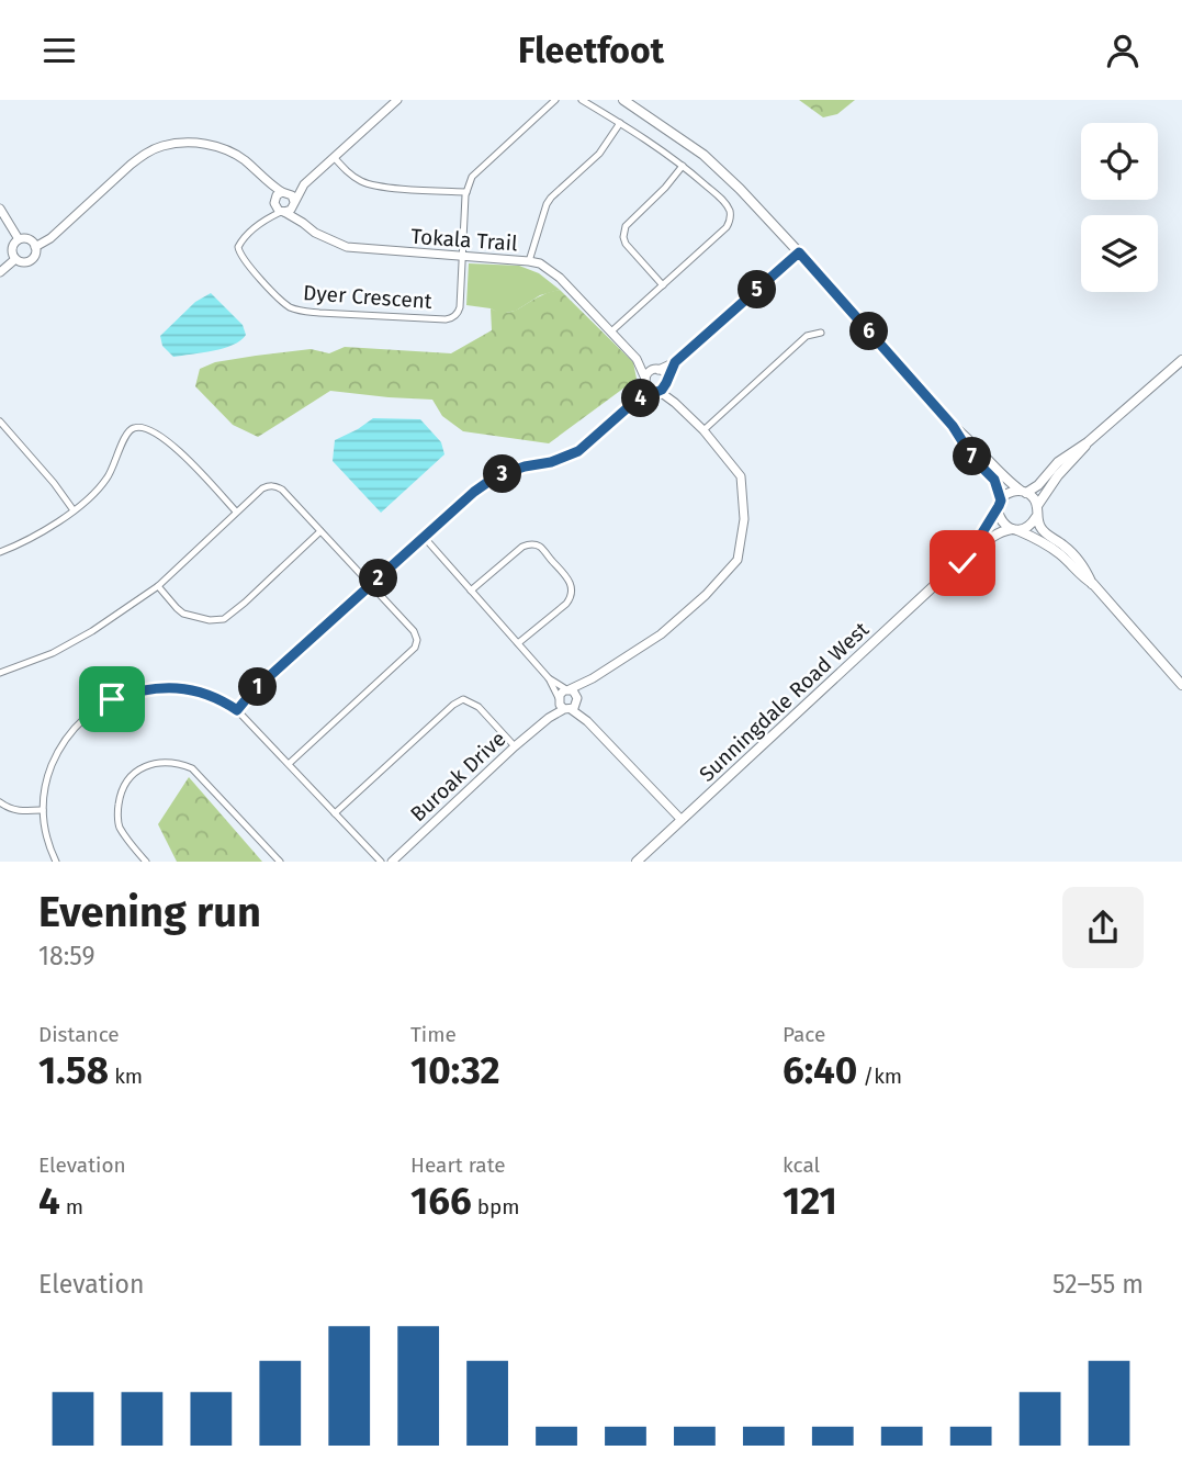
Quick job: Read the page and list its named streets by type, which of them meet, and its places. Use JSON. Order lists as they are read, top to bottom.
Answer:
{
  "streets": {
    "main road": ["Sunningdale Road West"],
    "street": ["Tokala Trail", "Dyer Crescent", "Buroak Drive"]
  },
  "crossings": [
    ["Tokala Trail", "Dyer Crescent"]
  ],
  "page": {
    "header": "Fleetfoot",
    "pins": [
      "5",
      "6",
      "4",
      "7",
      "3",
      "2",
      "1"
    ],
    "heading": ["Evening run", "18:59"],
    "stats": [
      ["Distance", "1.58 km"],
      ["Time", "10:32"],
      ["Pace", "6:40 /km"],
      ["Elevation", "4 m"],
      ["Heart rate", "166 bpm"],
      ["kcal", "121"]
    ],
    "chart": ["Elevation", "52–55 m"]
  }
}
